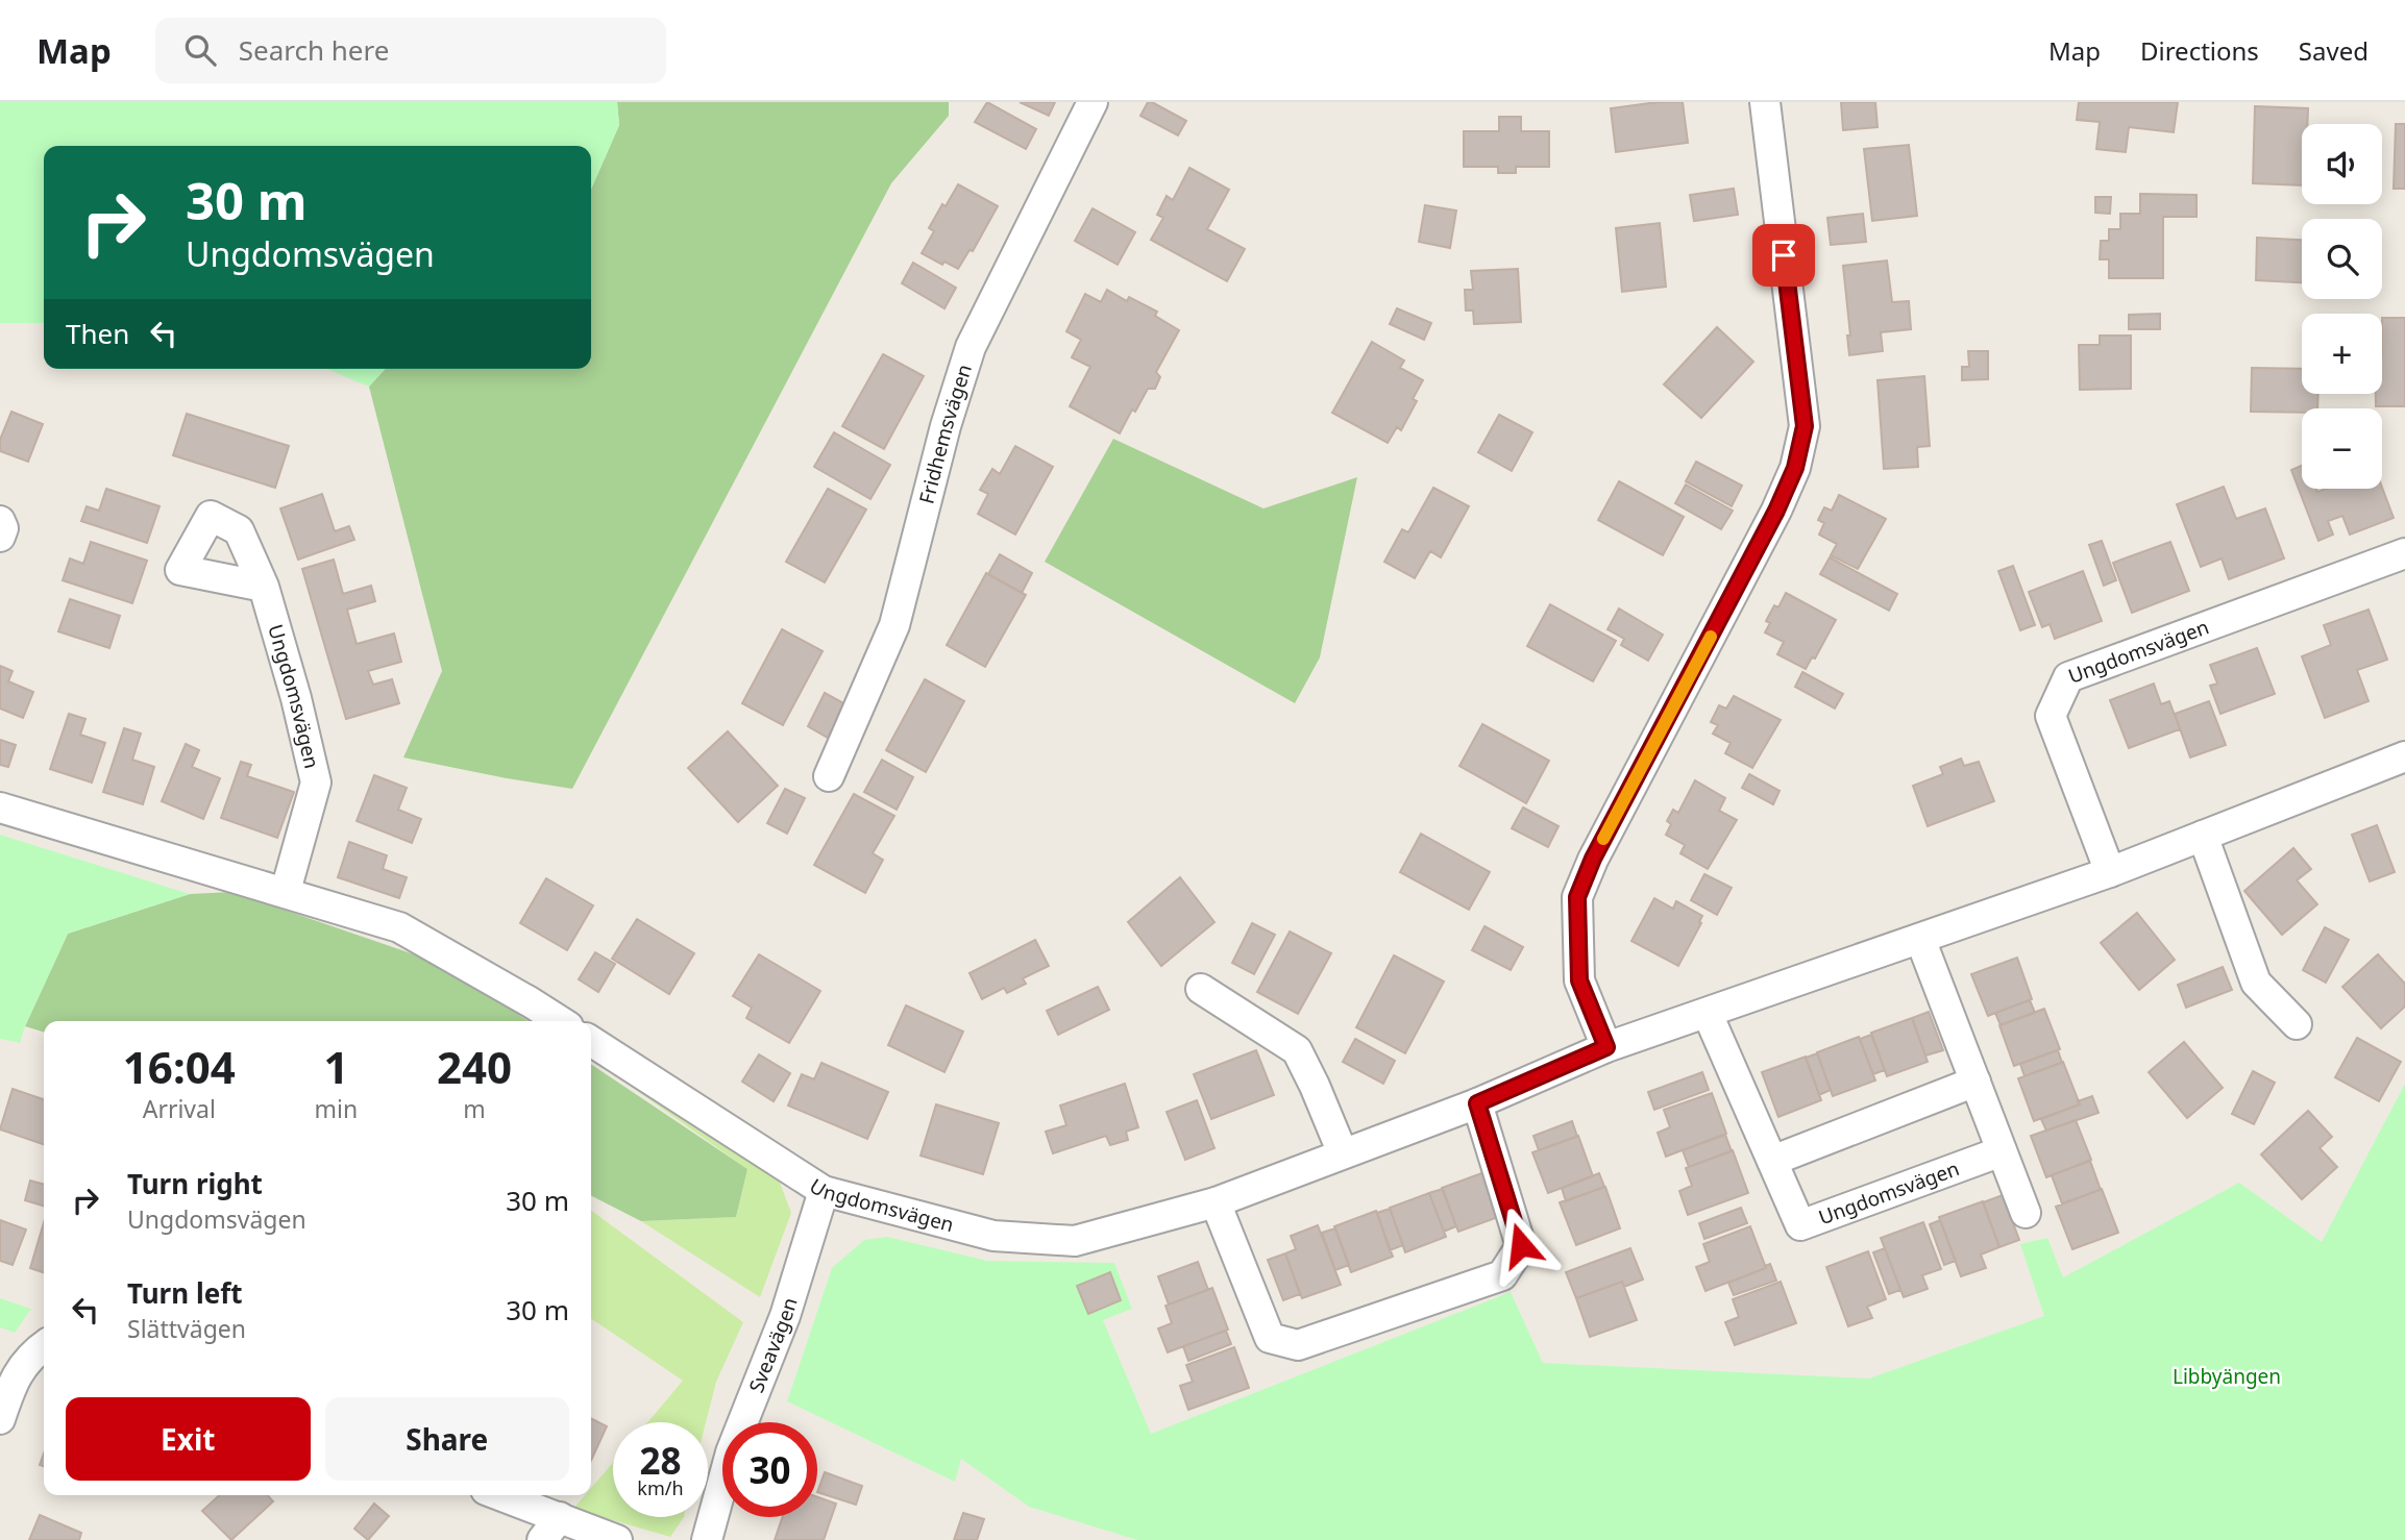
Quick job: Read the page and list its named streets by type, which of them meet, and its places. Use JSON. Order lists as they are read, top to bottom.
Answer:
{
  "streets": {
    "street": ["Fridhemsvägen", "Ungdomsvägen", "Sveavägen"]
  },
  "crossings": [
    ["Ungdomsvägen", "Sveavägen"]
  ],
  "parks": ["Libbyängen"],
  "page": {
    "header": "Map",
    "search": "Search here",
    "nav": ["Map", "Directions", "Saved"],
    "map_buttons": ["+", "−"],
    "turn": ["30 m", "Ungdomsvägen"],
    "then": "Then",
    "eta": [
      "16:04",
      "Arrival",
      "1",
      "min",
      "240",
      "m"
    ],
    "list": [
      {
        "name": "Turn right",
        "note": "Ungdomsvägen",
        "value": "30 m"
      },
      {
        "name": "Turn left",
        "note": "Slättvägen",
        "value": "30 m"
      }
    ],
    "buttons": ["Exit", "Share"],
    "speed": "28 km/h",
    "limit": "30"
  }
}
